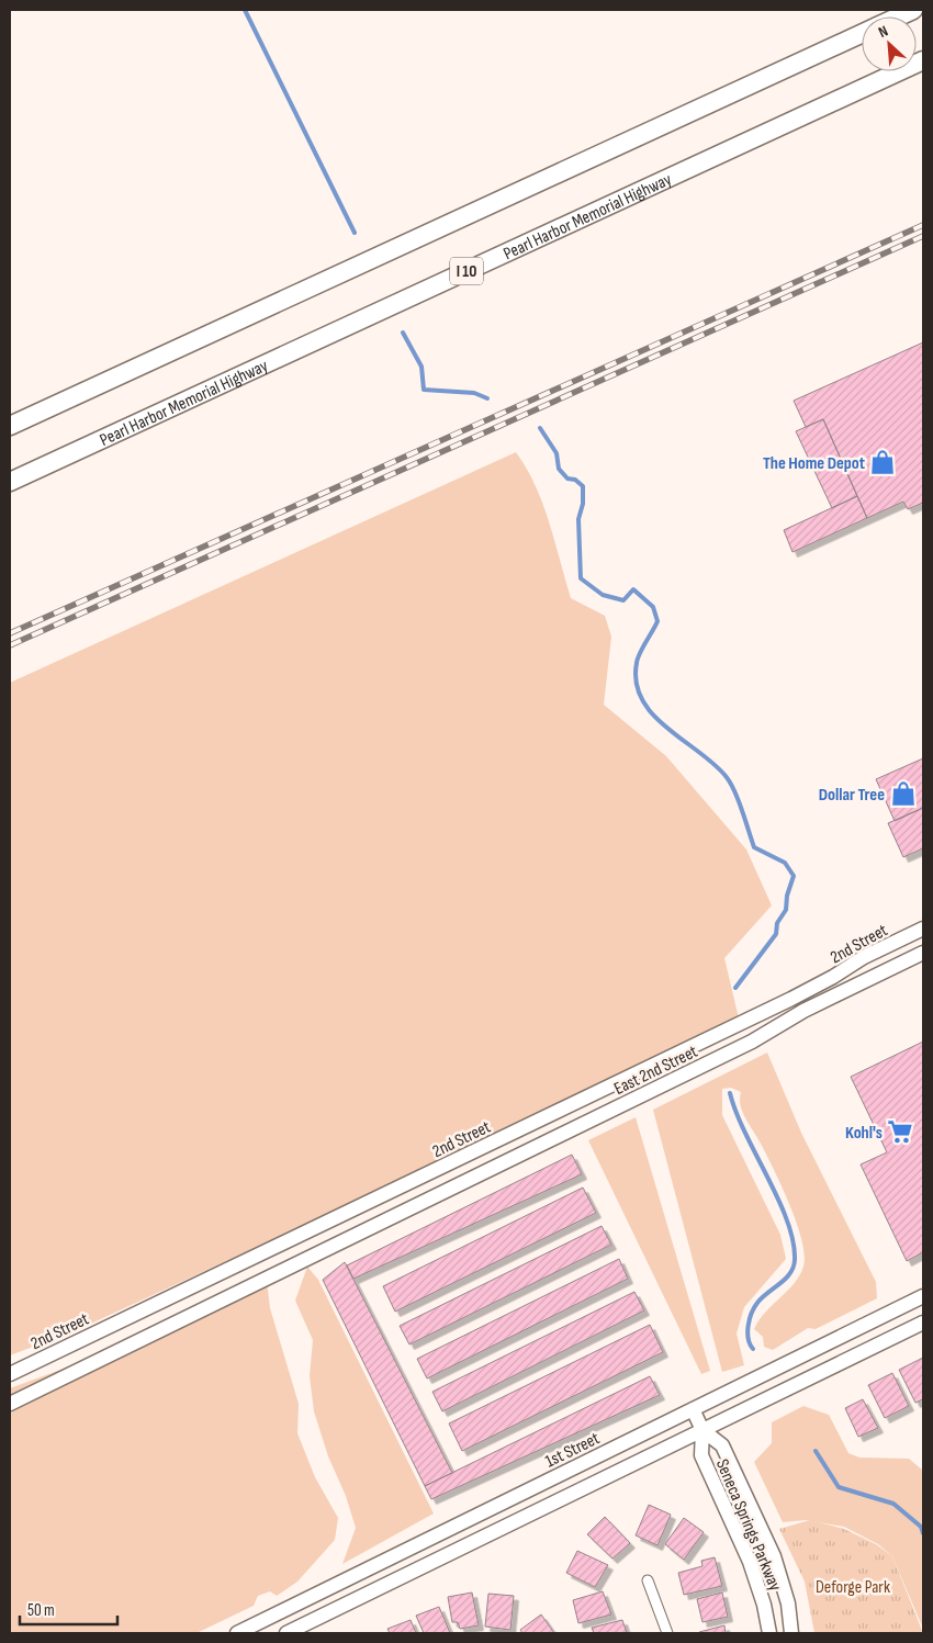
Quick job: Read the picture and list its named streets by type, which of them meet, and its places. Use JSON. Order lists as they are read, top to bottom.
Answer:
{
  "streets": {
    "highway": ["Pearl Harbor Memorial Highway", "I 10"],
    "street": [
      "2nd Street",
      "East 2nd Street",
      "1st Street",
      "Seneca Springs Parkway"
    ]
  },
  "crossings": [
    ["2nd Street", "East 2nd Street"],
    ["1st Street", "Seneca Springs Parkway"]
  ],
  "parks": ["Deforge Park"],
  "places": {
    "shop": ["The Home Depot", "Dollar Tree"],
    "supermarket": ["Kohl's"]
  },
  "scale_bar": "50 m",
  "north": "top left"
}
